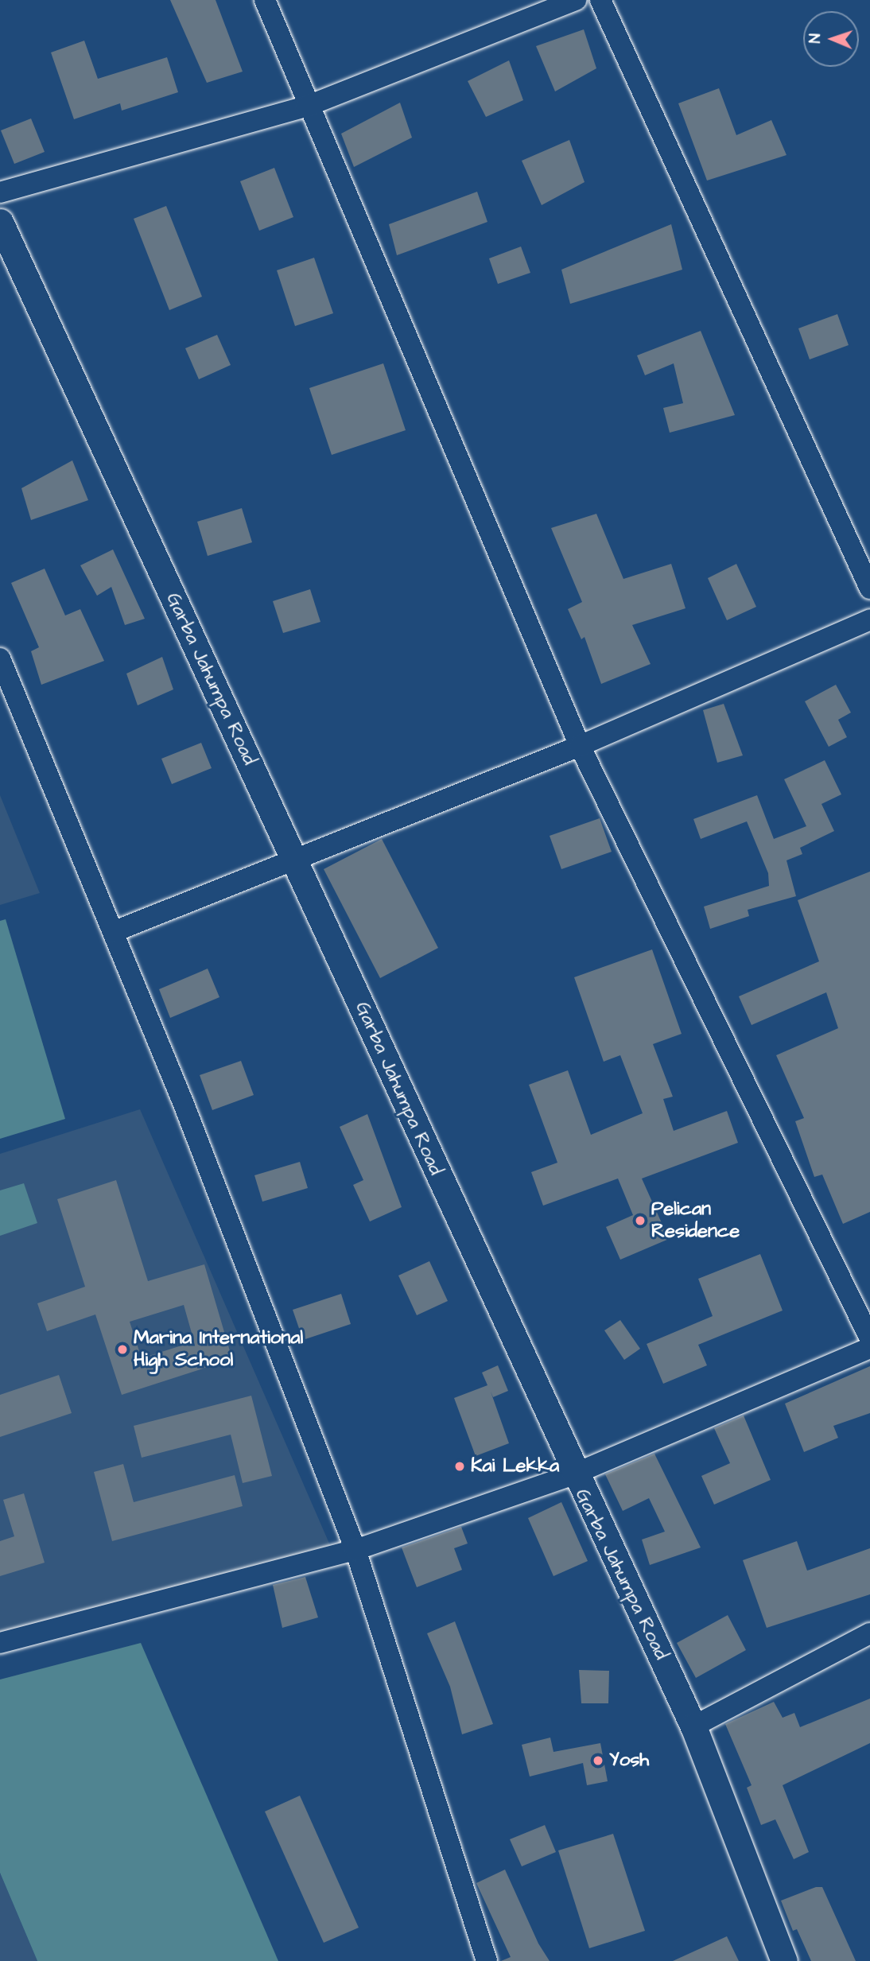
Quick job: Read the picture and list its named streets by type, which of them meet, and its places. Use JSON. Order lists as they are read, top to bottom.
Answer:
{
  "streets": {
    "street": ["Garba Jahumpa Road"]
  },
  "places": [
    "Pelican Residence",
    "Marina International High School",
    "Kai Lekka",
    "Yosh"
  ],
  "north": "left"
}
